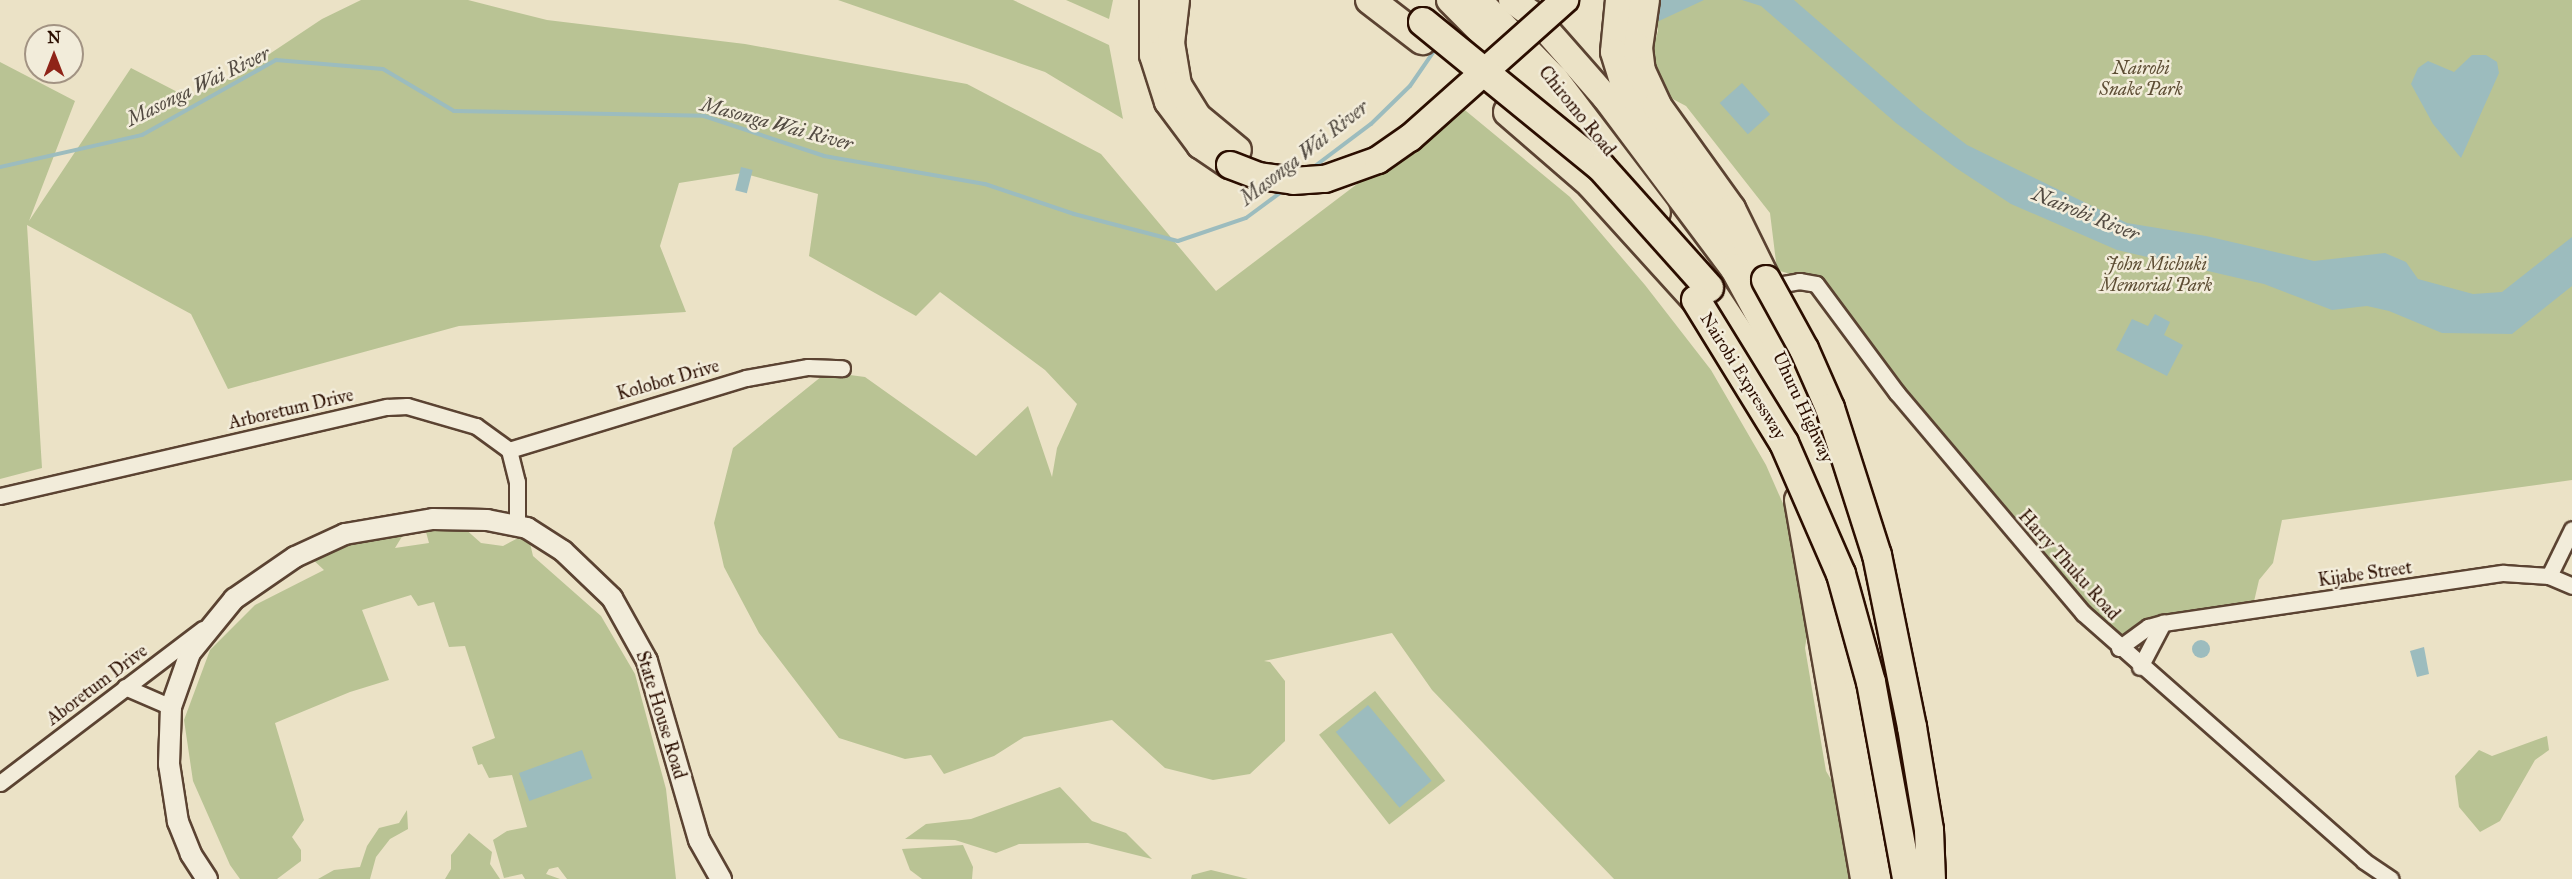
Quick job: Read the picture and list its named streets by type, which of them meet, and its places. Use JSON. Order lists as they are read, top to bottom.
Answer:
{
  "streets": {
    "highway": ["Chiromo Road", "Nairobi Expressway", "Uhuru Highway"],
    "street": [
      "Kolobot Drive",
      "Arboretum Drive",
      "Harry Thuku Road",
      "Kijabe Street",
      "Aboretum Drive",
      "State House Road"
    ]
  },
  "crossings": [
    ["Chiromo Road", "Uhuru Highway"],
    ["Kolobot Drive", "Arboretum Drive"],
    ["Uhuru Highway", "Harry Thuku Road"],
    ["Harry Thuku Road", "Kijabe Street"],
    ["Aboretum Drive", "State House Road"]
  ],
  "water": ["Masonga Wai River", "Nairobi River"],
  "parks": ["Nairobi Snake Park", "John Michuki Memorial Park"],
  "north": "top"
}
